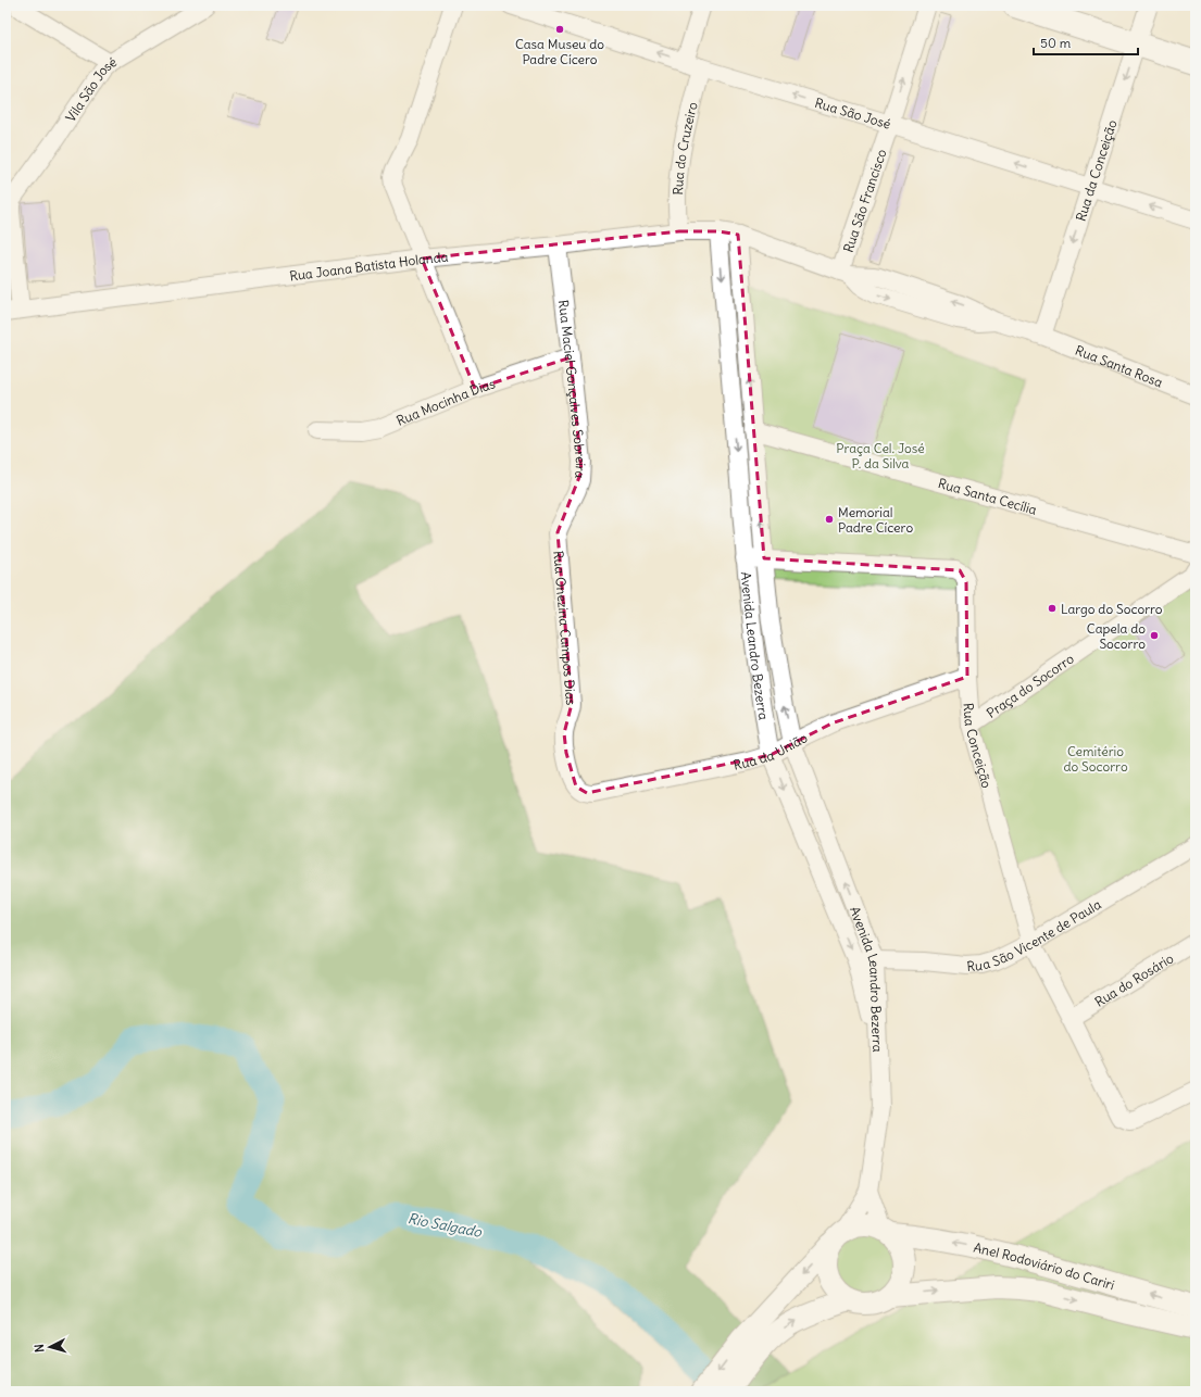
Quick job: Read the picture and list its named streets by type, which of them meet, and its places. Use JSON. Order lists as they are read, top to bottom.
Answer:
{
  "streets": {
    "main road": ["Anel Rodoviário do Cariri"],
    "street": [
      "Vila São José",
      "Rua São José",
      "Rua do Cruzeiro",
      "Rua da Conceição",
      "Rua São Francisco",
      "Rua Joana Batista Holanda",
      "Rua Santa Rosa",
      "Rua Maciel Gonçalves Sobreira",
      "Rua Mocinha Dias",
      "Rua Santa Cecília",
      "Rua Onezina Campos Dias",
      "Avenida Leandro Bezerra",
      "Praça do Socorro",
      "Rua Conceição",
      "Rua da União",
      "Rua São Vicente de Paula",
      "Rua do Rosário"
    ]
  },
  "crossings": [
    ["Vila São José", "Rua Joana Batista Holanda"],
    ["Rua São José", "Rua do Cruzeiro"],
    ["Rua São José", "Rua da Conceição"],
    ["Rua São José", "Rua São Francisco"],
    ["Rua do Cruzeiro", "Rua Joana Batista Holanda"],
    ["Rua da Conceição", "Rua Santa Rosa"],
    ["Rua Joana Batista Holanda", "Rua Maciel Gonçalves Sobreira"],
    ["Rua Joana Batista Holanda", "Avenida Leandro Bezerra"],
    ["Rua Maciel Gonçalves Sobreira", "Rua Mocinha Dias"],
    ["Rua Maciel Gonçalves Sobreira", "Rua Onezina Campos Dias"],
    ["Rua Santa Cecília", "Avenida Leandro Bezerra"],
    ["Rua Onezina Campos Dias", "Rua da União"],
    ["Avenida Leandro Bezerra", "Rua Conceição"],
    ["Avenida Leandro Bezerra", "Rua da União"],
    ["Avenida Leandro Bezerra", "Rua São Vicente de Paula"],
    ["Praça do Socorro", "Rua Conceição"],
    ["Rua Conceição", "Rua da União"],
    ["Rua Conceição", "Rua São Vicente de Paula"],
    ["Rua Conceição", "Rua do Rosário"]
  ],
  "one_way": ["Rua da Conceição", "Rua São Francisco"],
  "water": ["Rio Salgado"],
  "parks": ["Praça Cel. José P. da Silva", "Cemitério do Socorro"],
  "places": [
    "Casa Museu do Padre Cícero",
    "Memorial Padre Cícero",
    "Largo do Socorro",
    "Capela do Socorro"
  ],
  "scale_bar": "50 m",
  "north": "left"
}
